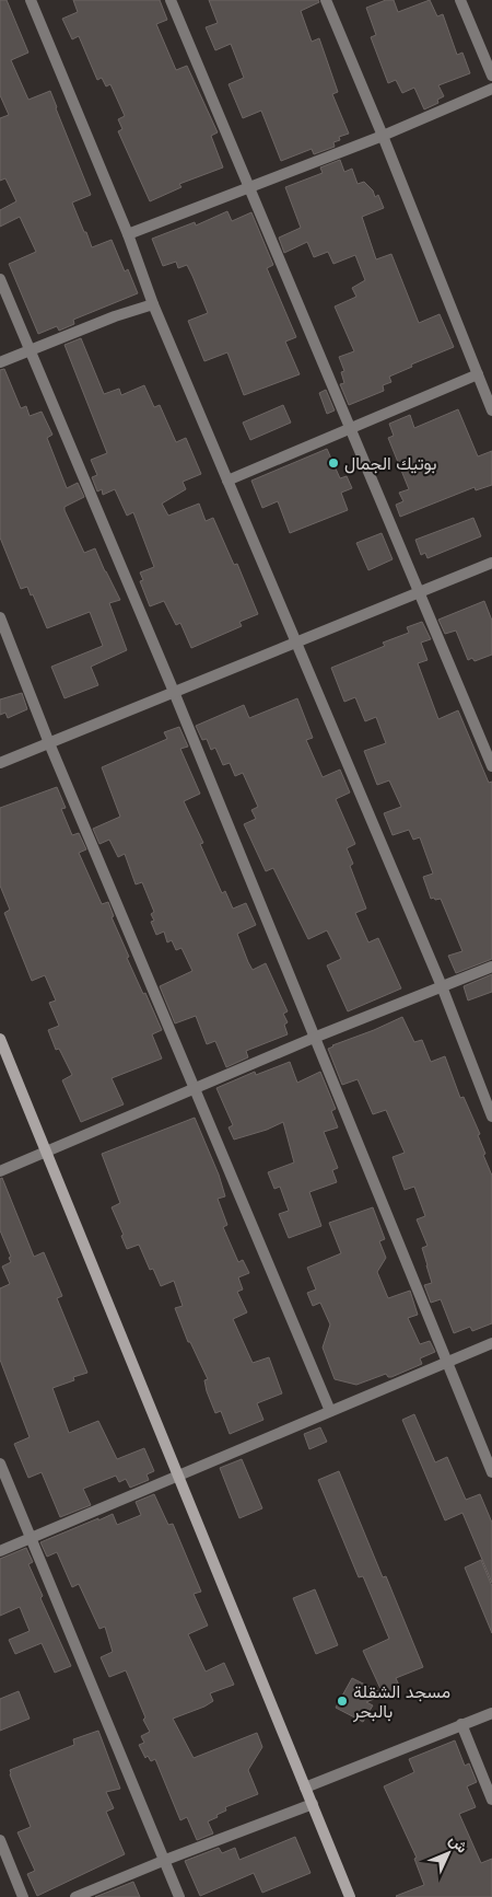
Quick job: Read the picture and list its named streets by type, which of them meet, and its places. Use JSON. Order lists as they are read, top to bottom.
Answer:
{
  "places": ["بوتيك الجمال", "مسجد الشقلة بالبحر"],
  "north": "top right"
}
